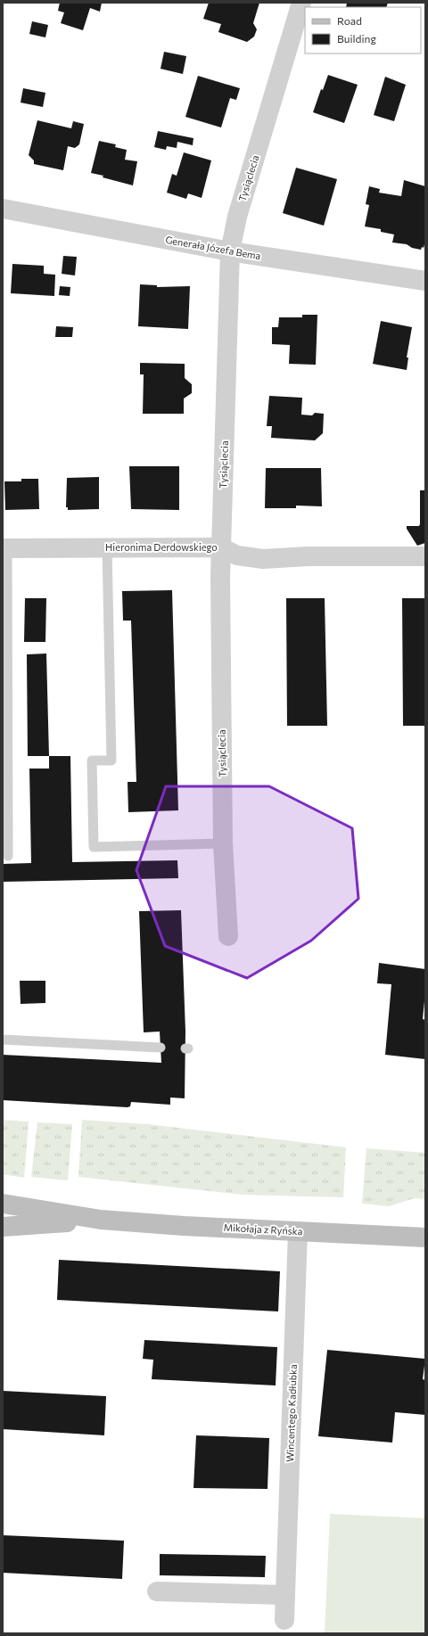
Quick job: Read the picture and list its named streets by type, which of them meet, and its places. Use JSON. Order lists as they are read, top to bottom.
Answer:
{
  "streets": {
    "street": [
      "Tysiąclecia",
      "Generała Józefa Bema",
      "Hieronima Derdowskiego",
      "Mikołaja z Ryńska",
      "Wincentego Kadłubka"
    ]
  },
  "crossings": [
    ["Tysiąclecia", "Generała Józefa Bema"],
    ["Tysiąclecia", "Hieronima Derdowskiego"],
    ["Mikołaja z Ryńska", "Wincentego Kadłubka"]
  ],
  "legend": ["Road", "Building"]
}
